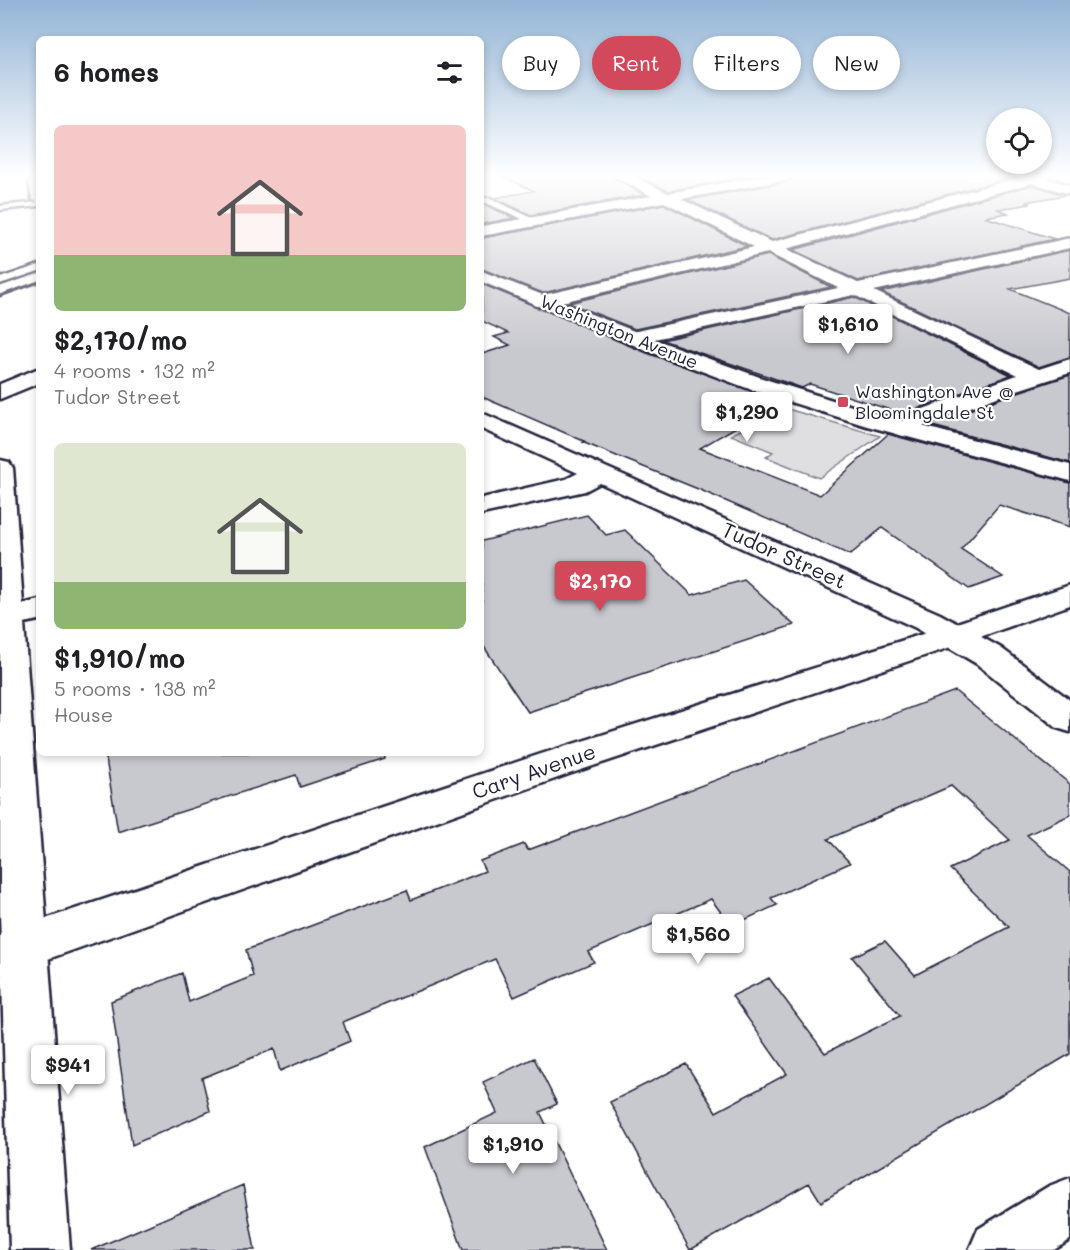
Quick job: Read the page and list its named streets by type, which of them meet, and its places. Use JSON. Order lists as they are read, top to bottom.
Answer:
{
  "streets": {
    "street": ["Washington Avenue", "Tudor Street", "Cary Avenue"]
  },
  "crossings": [
    ["Tudor Street", "Cary Avenue"]
  ],
  "places": {
    "transit": ["Washington Ave @ Bloomingdale St"]
  },
  "page": {
    "chip": [
      "Buy",
      "Rent",
      "Filters",
      "New"
    ],
    "heading": "6 homes",
    "list": [
      {
        "name": "$2,170/mo",
        "note": "4 rooms · 132 m² · Tudor Street"
      },
      {
        "name": "$1,910/mo",
        "note": "5 rooms · 138 m² · House"
      }
    ],
    "price": [
      "$1,610",
      "$1,290",
      "$2,170",
      "$1,560",
      "$941",
      "$1,910"
    ]
  }
}
